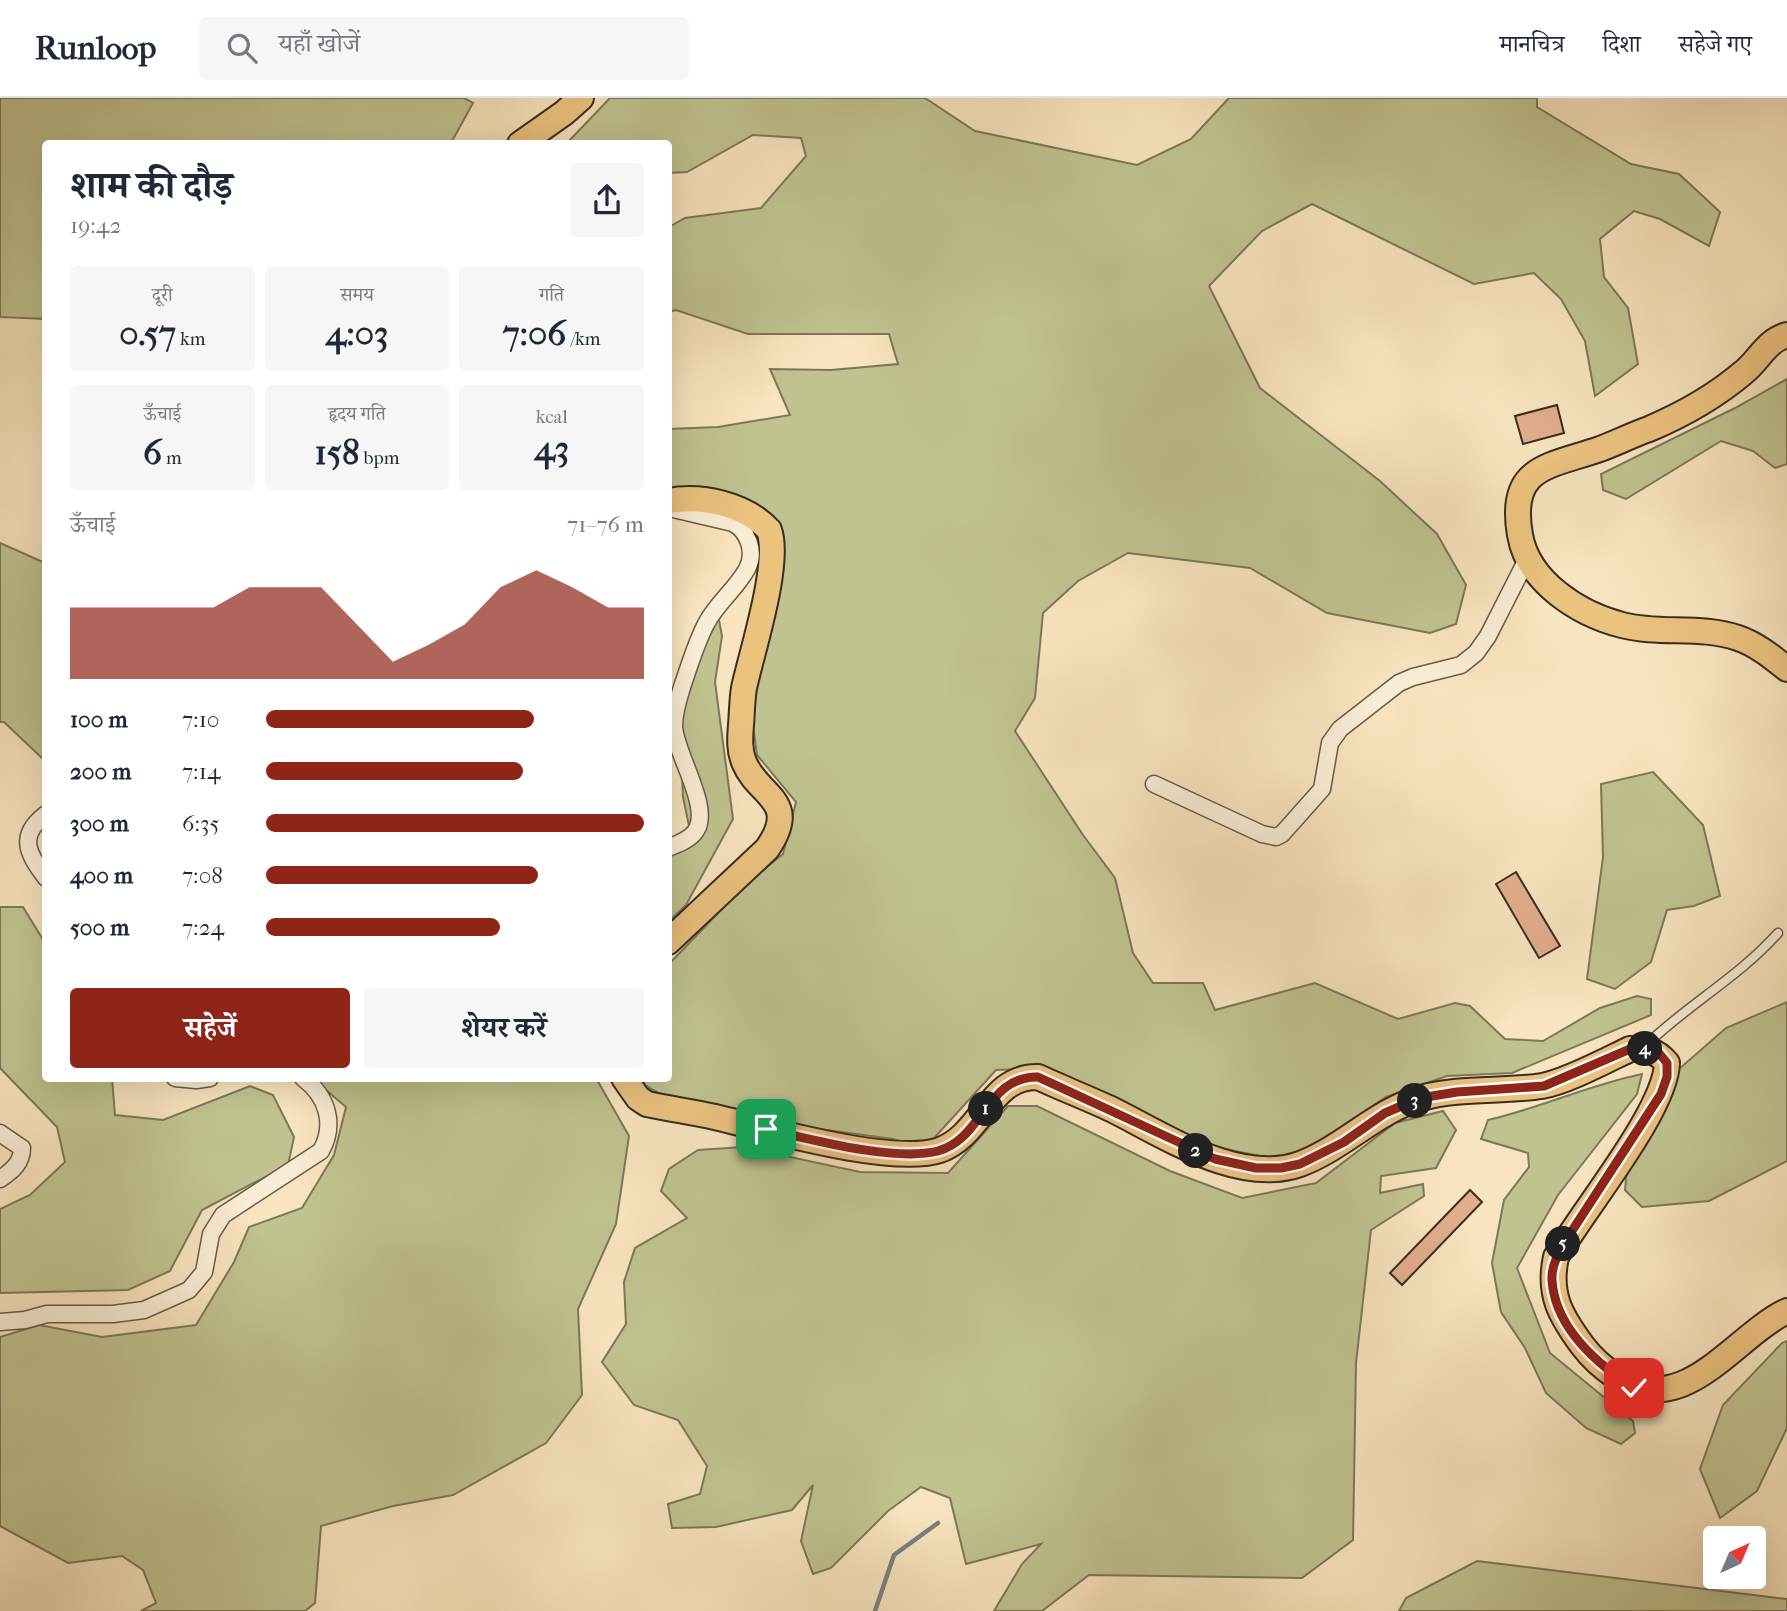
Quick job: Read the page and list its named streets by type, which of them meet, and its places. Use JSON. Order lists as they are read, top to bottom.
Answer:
{
  "north": "top right",
  "page": {
    "header": "Runloop",
    "search": "यहाँ खोजें",
    "nav": ["मानचित्र", "दिशा", "सहेजे गए"],
    "heading": ["शाम की दौड़", "19:42"],
    "stats": [
      ["दूरी", "0.57 km"],
      ["समय", "4:03"],
      ["गति", "7:06 /km"],
      ["ऊँचाई", "6 m"],
      ["हृदय गति", "158 bpm"],
      ["kcal", "43"]
    ],
    "chart": ["ऊँचाई", "71–76 m"],
    "list": [
      {
        "name": "100 m",
        "note": "7:10"
      },
      {
        "name": "200 m",
        "note": "7:14"
      },
      {
        "name": "300 m",
        "note": "6:35"
      },
      {
        "name": "400 m",
        "note": "7:08"
      },
      {
        "name": "500 m",
        "note": "7:24"
      }
    ],
    "buttons": ["सहेजें", "शेयर करें"],
    "pins": [
      "4",
      "3",
      "1",
      "2",
      "5"
    ]
  }
}
